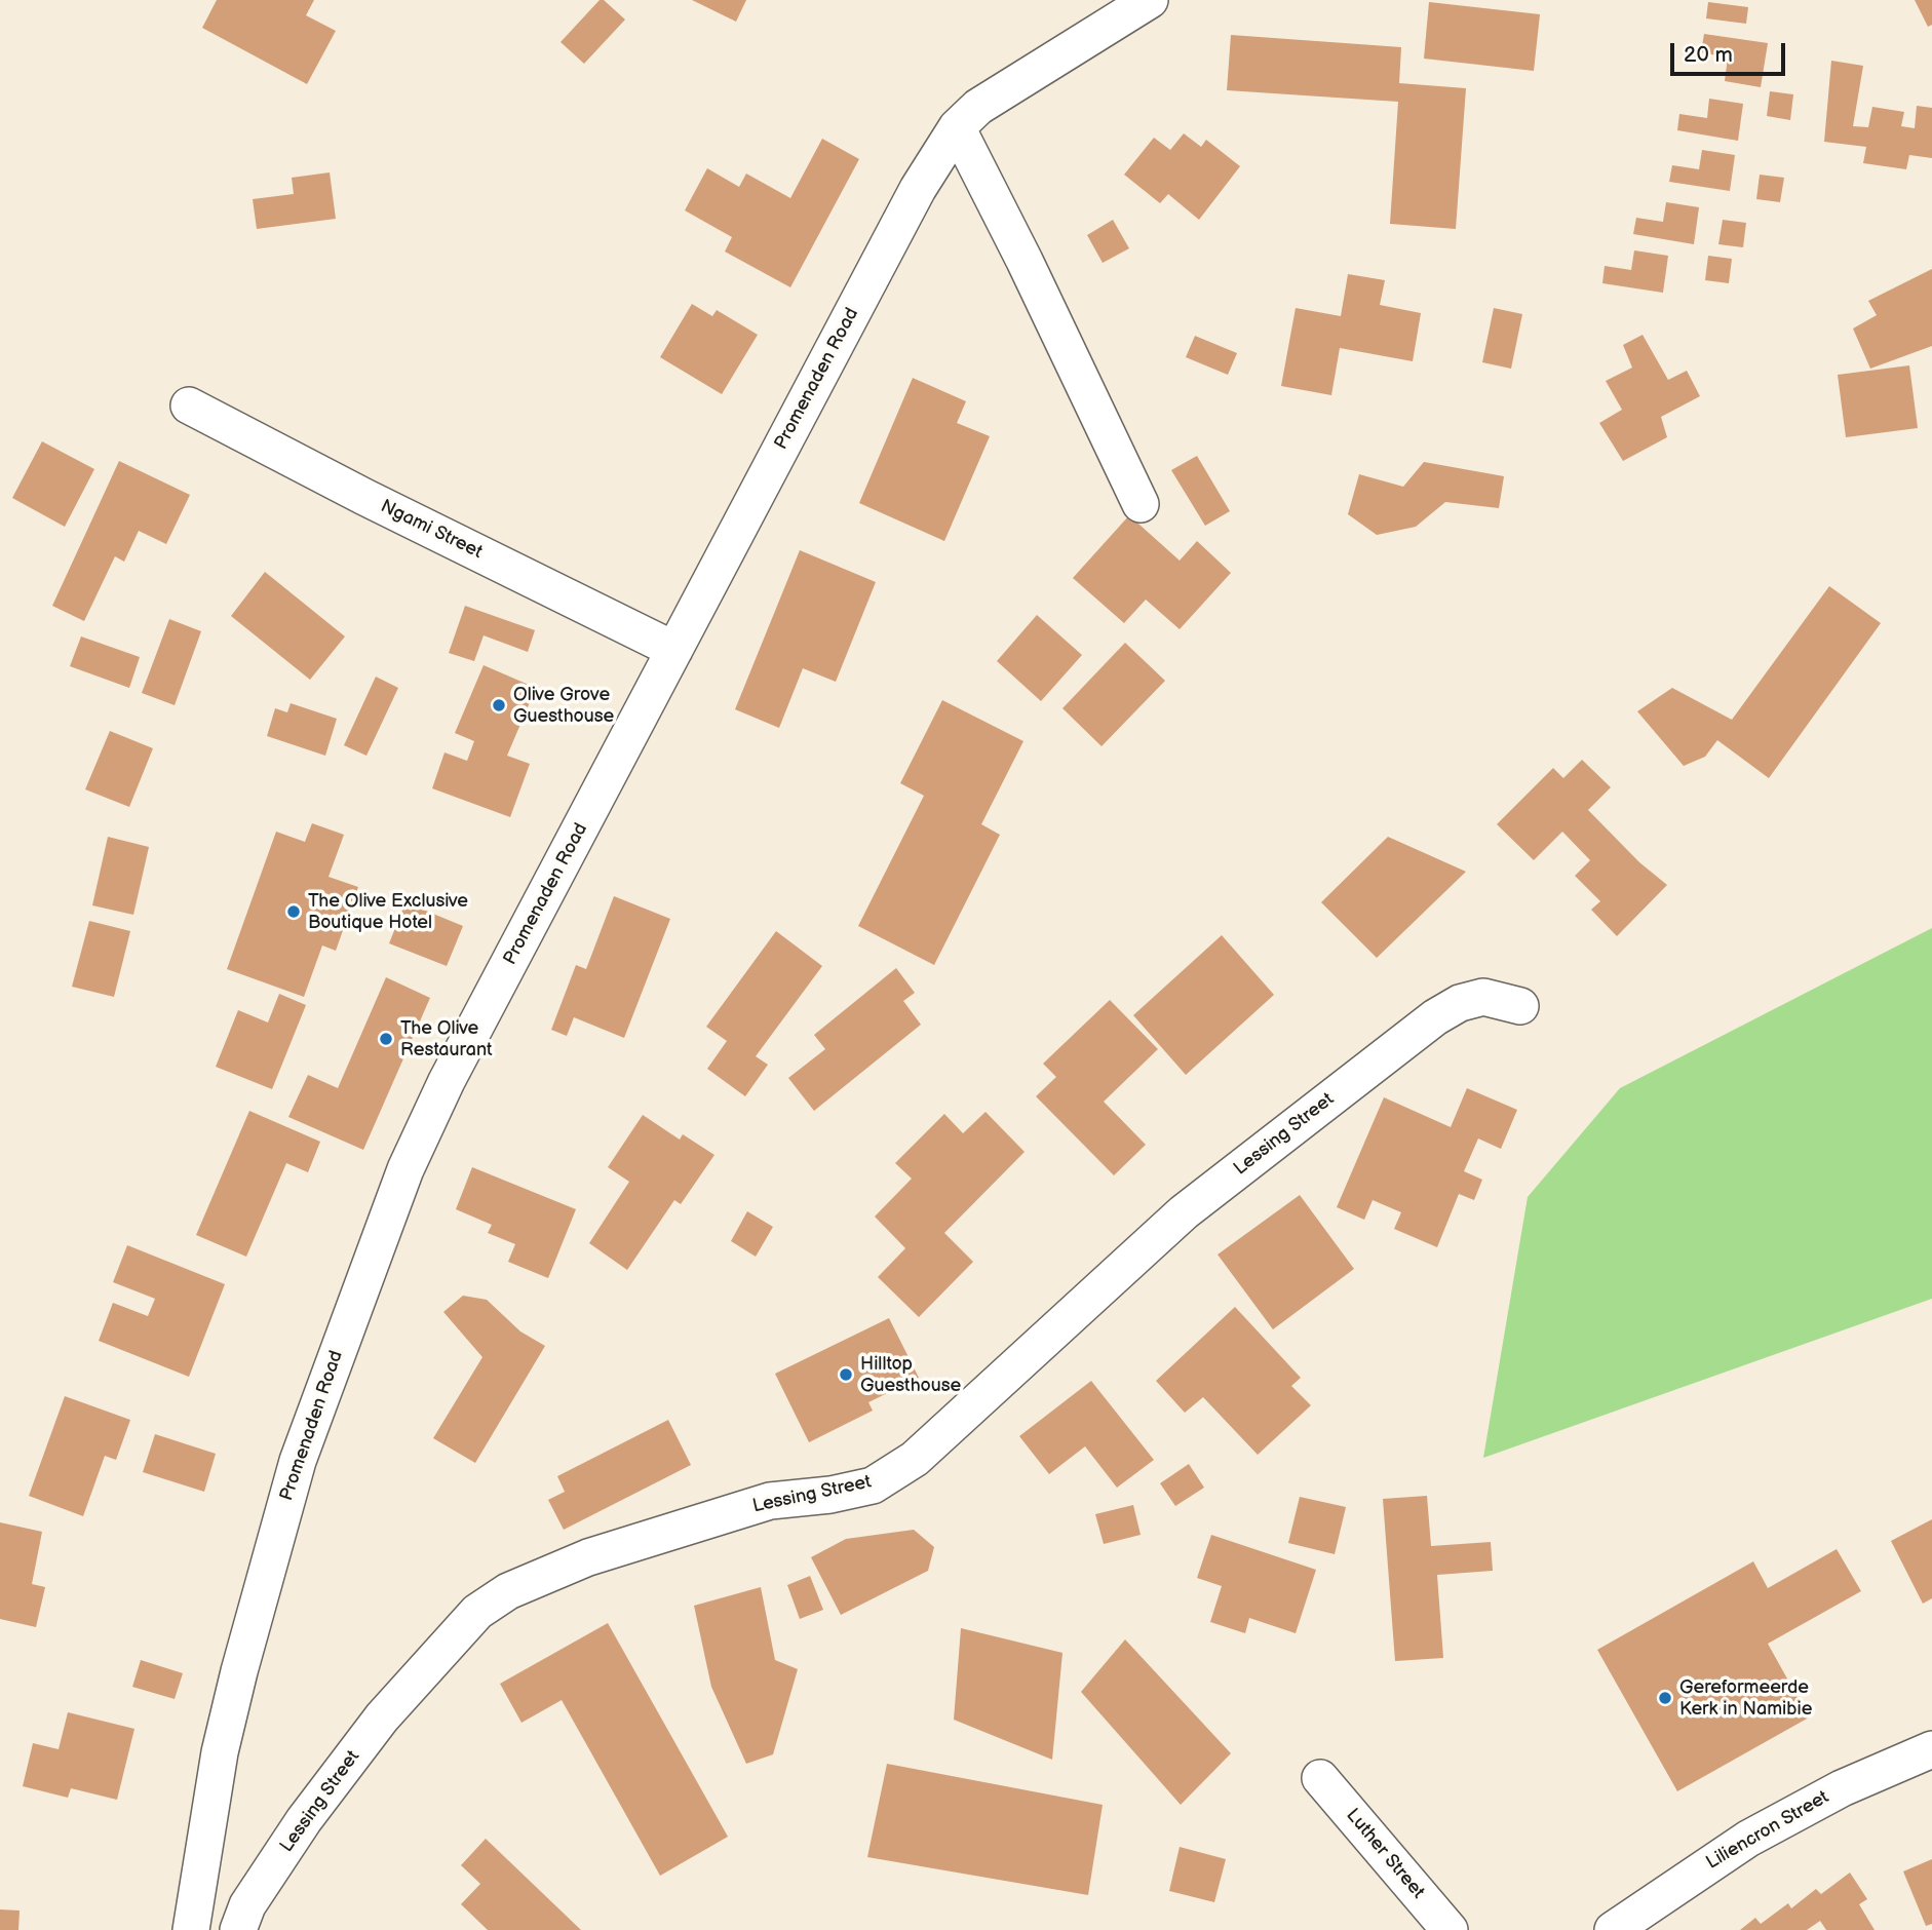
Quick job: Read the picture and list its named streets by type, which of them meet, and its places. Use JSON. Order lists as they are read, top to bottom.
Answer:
{
  "streets": {
    "street": [
      "Promenaden Road",
      "Ngami Street",
      "Lessing Street",
      "Liliencron Street",
      "Luther Street"
    ]
  },
  "crossings": [
    ["Promenaden Road", "Ngami Street"]
  ],
  "places": [
    "Olive Grove Guesthouse",
    "The Olive Exclusive Boutique Hotel",
    "The Olive Restaurant",
    "Hilltop Guesthouse",
    "Gereformeerde Kerk in Namibie"
  ],
  "scale_bar": "20 m"
}
